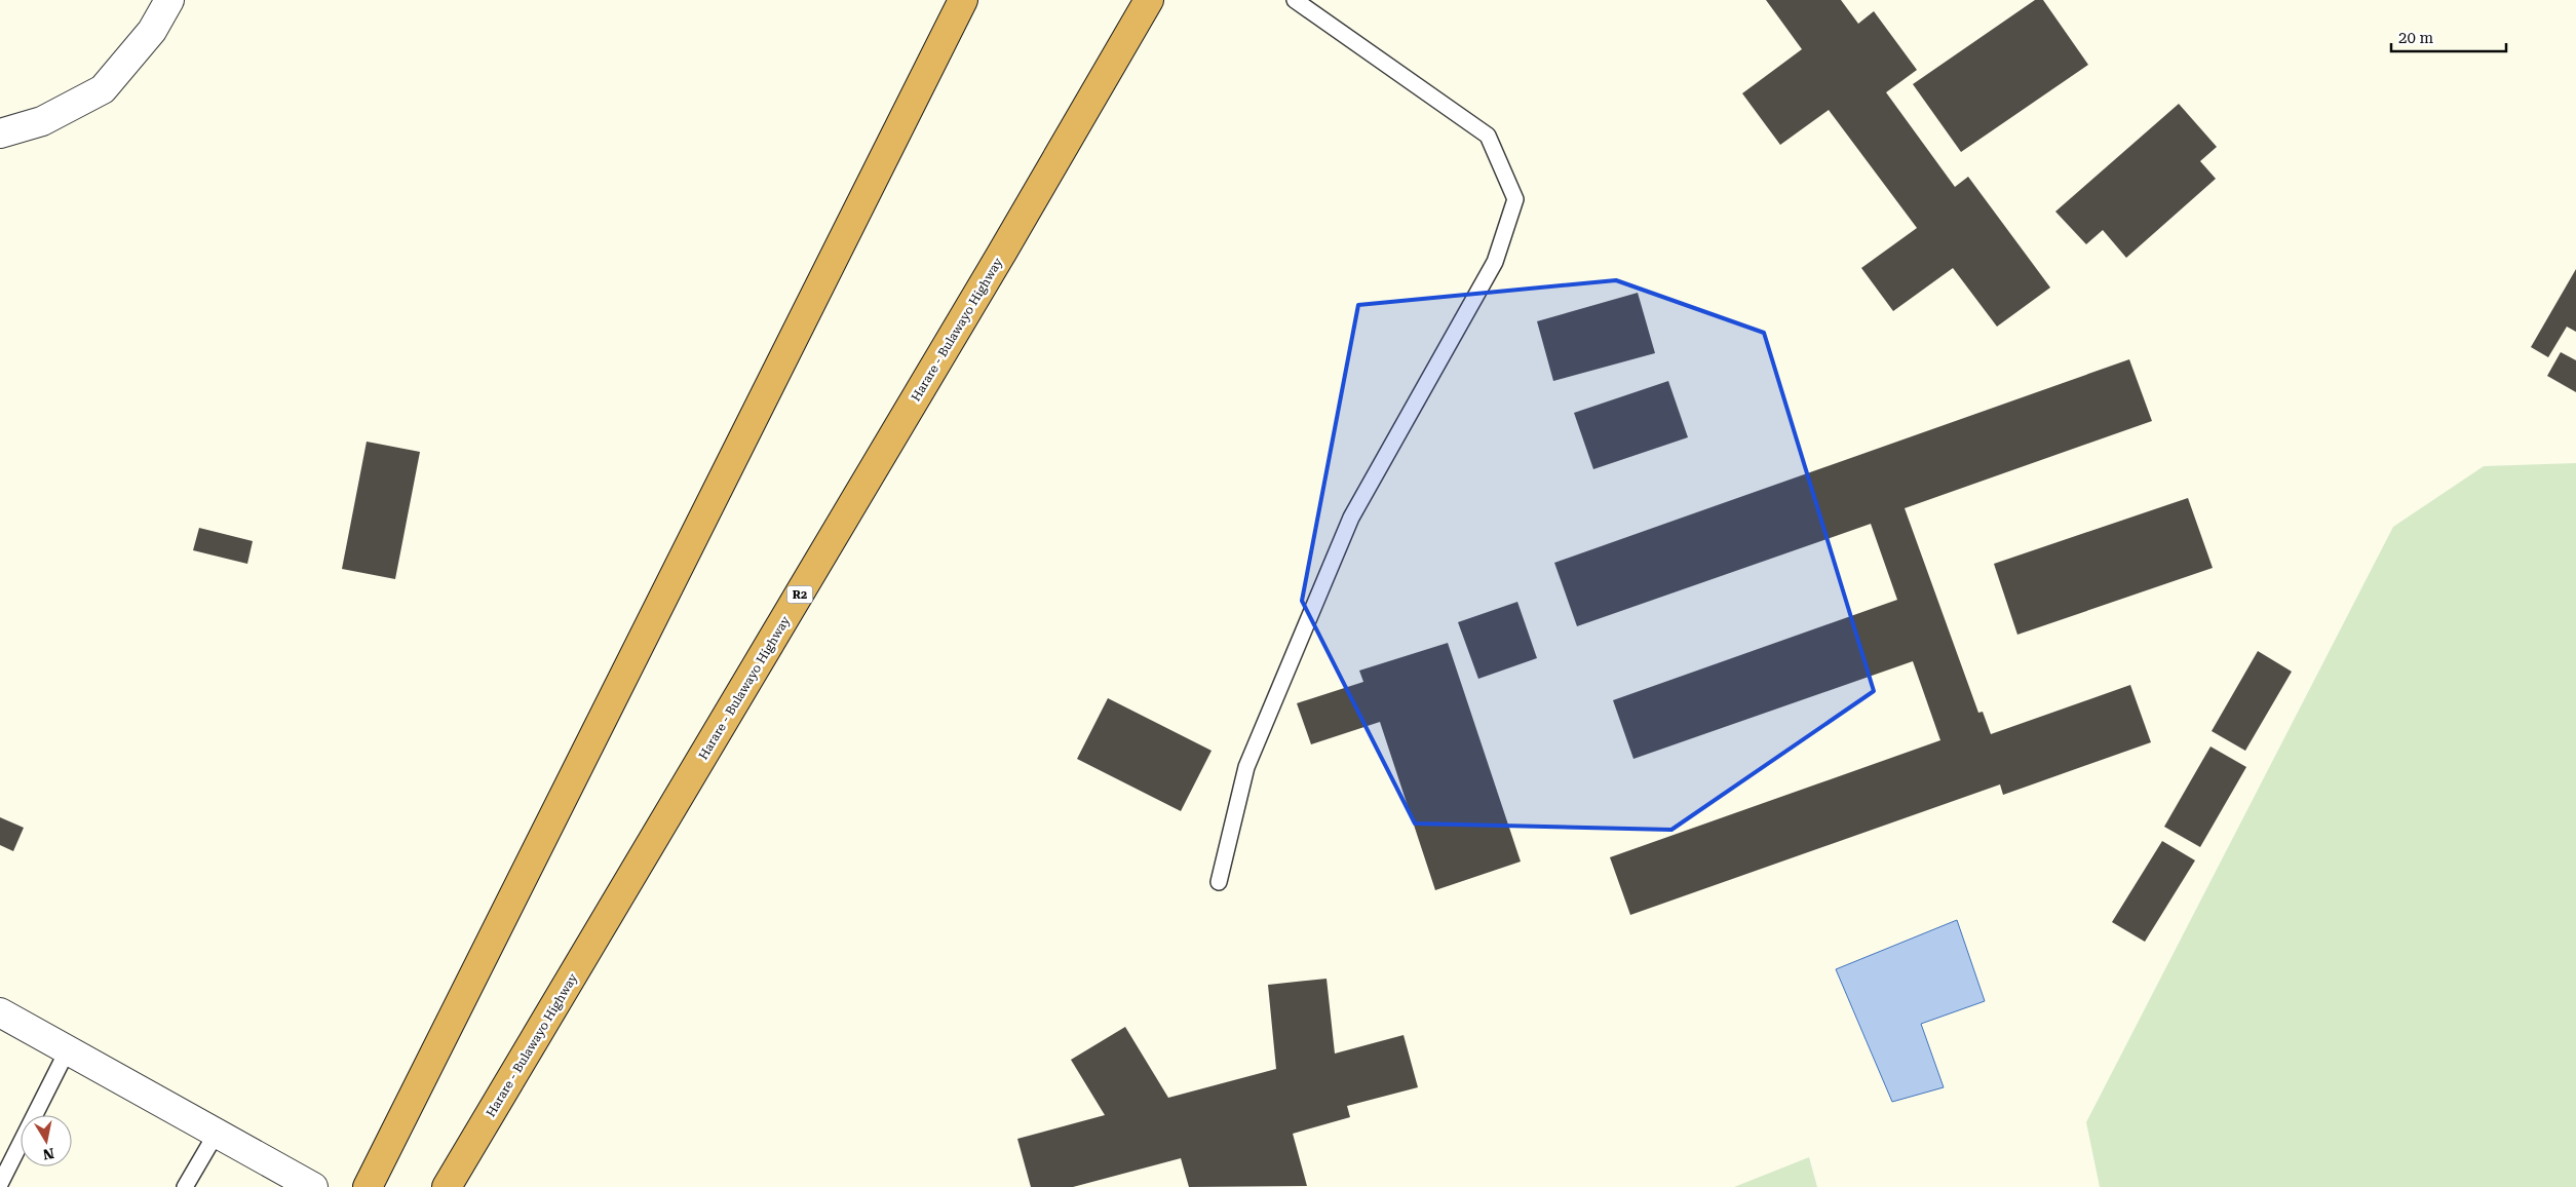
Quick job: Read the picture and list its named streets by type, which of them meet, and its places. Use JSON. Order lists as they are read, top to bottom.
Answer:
{
  "streets": {
    "highway": ["Harare - Bulawayo Highway", "R2"]
  },
  "scale_bar": "20 m",
  "north": "bottom"
}
